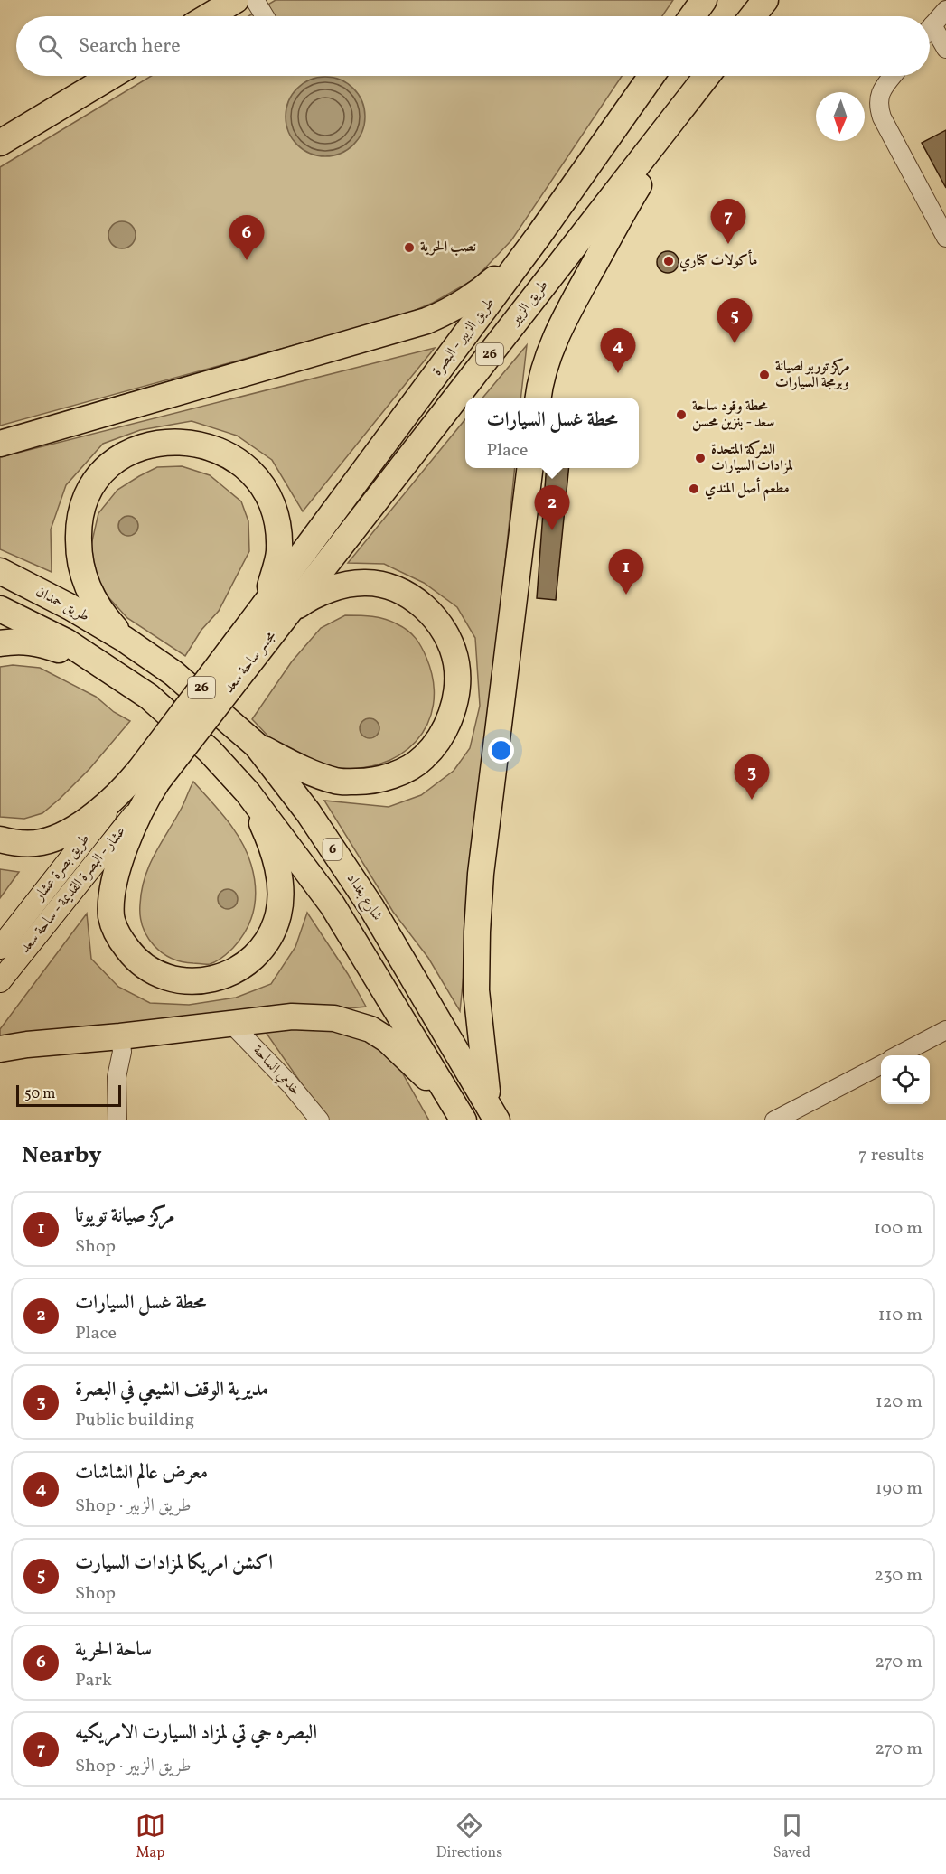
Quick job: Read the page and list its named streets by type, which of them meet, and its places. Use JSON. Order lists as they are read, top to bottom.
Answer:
{
  "streets": {
    "highway": [
      "طريق الزبير",
      "طريق الزبير - البصرة",
      "26",
      "طريق حمدان",
      "مجسر ساحة سعد",
      "6",
      "شارع بغداد"
    ],
    "main road": ["طريق بصرة عشار", "عشار - البصرة القديمة - ساحة سعد"],
    "street": ["خدمي الساحة"]
  },
  "crossings": [
    ["طريق الزبير", "طريق الزبير - البصرة"],
    ["طريق الزبير", "26"],
    ["طريق الزبير", "مجسر ساحة سعد"],
    ["طريق الزبير - البصرة", "مجسر ساحة سعد"],
    ["طريق حمدان", "شارع بغداد"],
    ["مجسر ساحة سعد", "طريق بصرة عشار"],
    ["مجسر ساحة سعد", "عشار - البصرة القديمة - ساحة سعد"],
    ["6", "شارع بغداد"],
    ["طريق بصرة عشار", "عشار - البصرة القديمة - ساحة سعد"]
  ],
  "places": [
    "نصب الحرية",
    "مأكولات كناري",
    "مركز توربو لصيانة وبرمجة السيارات",
    "محطة وقود ساحة سعد - بنزين محسن",
    "الشركة المتحدة لمزادات السيارات",
    "مطعم أصل المندي"
  ],
  "scale_bar": "50 m",
  "north": "bottom",
  "page": {
    "search": "Search here",
    "pins": [
      "7",
      "6",
      "5",
      "4",
      "2",
      "1",
      "3"
    ],
    "popup": ["محطة غسل السيارات", "Place"],
    "scale": "50 m",
    "heading": ["Nearby", "7 results"],
    "list": [
      {
        "mark": "1",
        "name": "مركز صيانة تويوتا",
        "note": "Shop",
        "value": "100 m"
      },
      {
        "mark": "2",
        "name": "محطة غسل السيارات",
        "note": "Place",
        "value": "110 m"
      },
      {
        "mark": "3",
        "name": "مديرية الوقف الشيعي في البصرة",
        "note": "Public building",
        "value": "120 m"
      },
      {
        "mark": "4",
        "name": "معرض عالم الشاشات",
        "note": "Shop · طريق الزبير",
        "value": "190 m"
      },
      {
        "mark": "5",
        "name": "اكشن امريكا لمزادات السيارت",
        "note": "Shop",
        "value": "230 m"
      },
      {
        "mark": "6",
        "name": "ساحة الحرية",
        "note": "Park",
        "value": "270 m"
      },
      {
        "mark": "7",
        "name": "البصره جي تي لمزاد السيارت الامريكيه",
        "note": "Shop · طريق الزبير",
        "value": "270 m"
      }
    ],
    "nav": ["Map", "Directions", "Saved"]
  }
}
